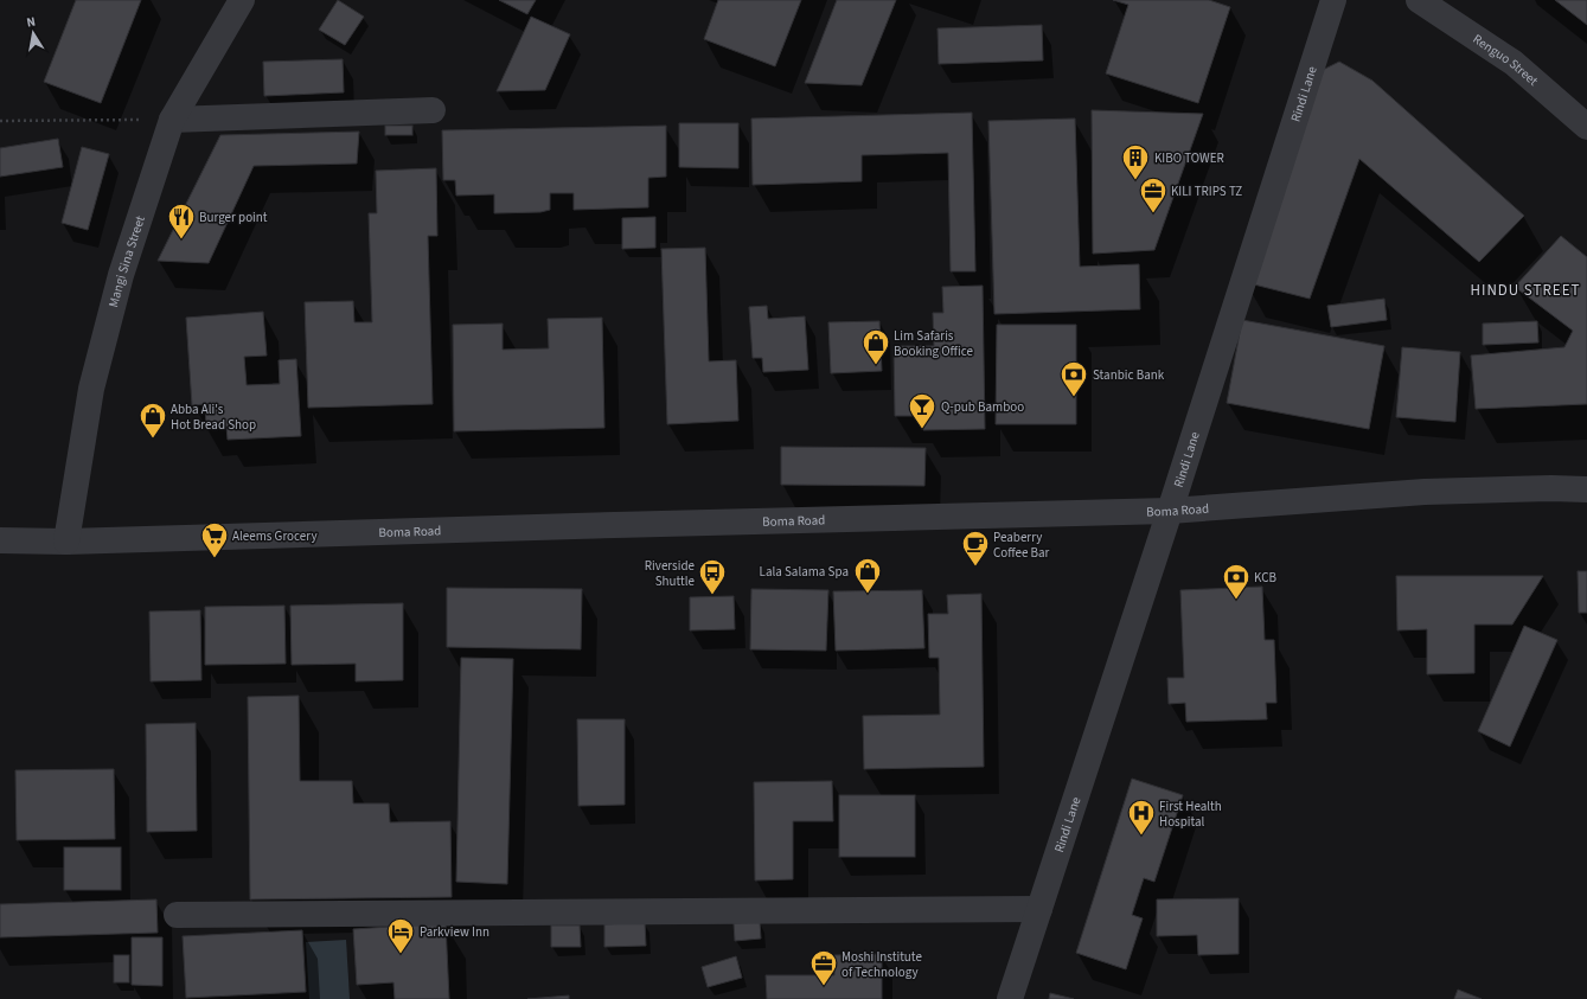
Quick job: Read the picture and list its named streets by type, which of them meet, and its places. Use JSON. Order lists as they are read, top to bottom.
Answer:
{
  "streets": {
    "street": [
      "Renguo Street",
      "Rindi Lane",
      "Mangi Sina Street",
      "Boma Road"
    ]
  },
  "crossings": [
    ["Rindi Lane", "Boma Road"],
    ["Mangi Sina Street", "Boma Road"]
  ],
  "districts": ["HINDU STREET"],
  "places": {
    "building": ["KIBO TOWER"],
    "office": ["KILI TRIPS TZ", "Moshi Institute of Technology"],
    "restaurant": ["Burger point"],
    "shop": ["Lim Safaris Booking Office", "Abba Ali's Hot Bread Shop", "Lala Salama Spa"],
    "bank": ["Stanbic Bank", "KCB"],
    "bar": ["Q-pub Bamboo"],
    "supermarket": ["Aleems Grocery"],
    "cafe": ["Peaberry Coffee Bar"],
    "bus stop": ["Riverside Shuttle"],
    "hospital": ["First Health Hospital"],
    "hotel": ["Parkview Inn"]
  },
  "north": "top"
}
